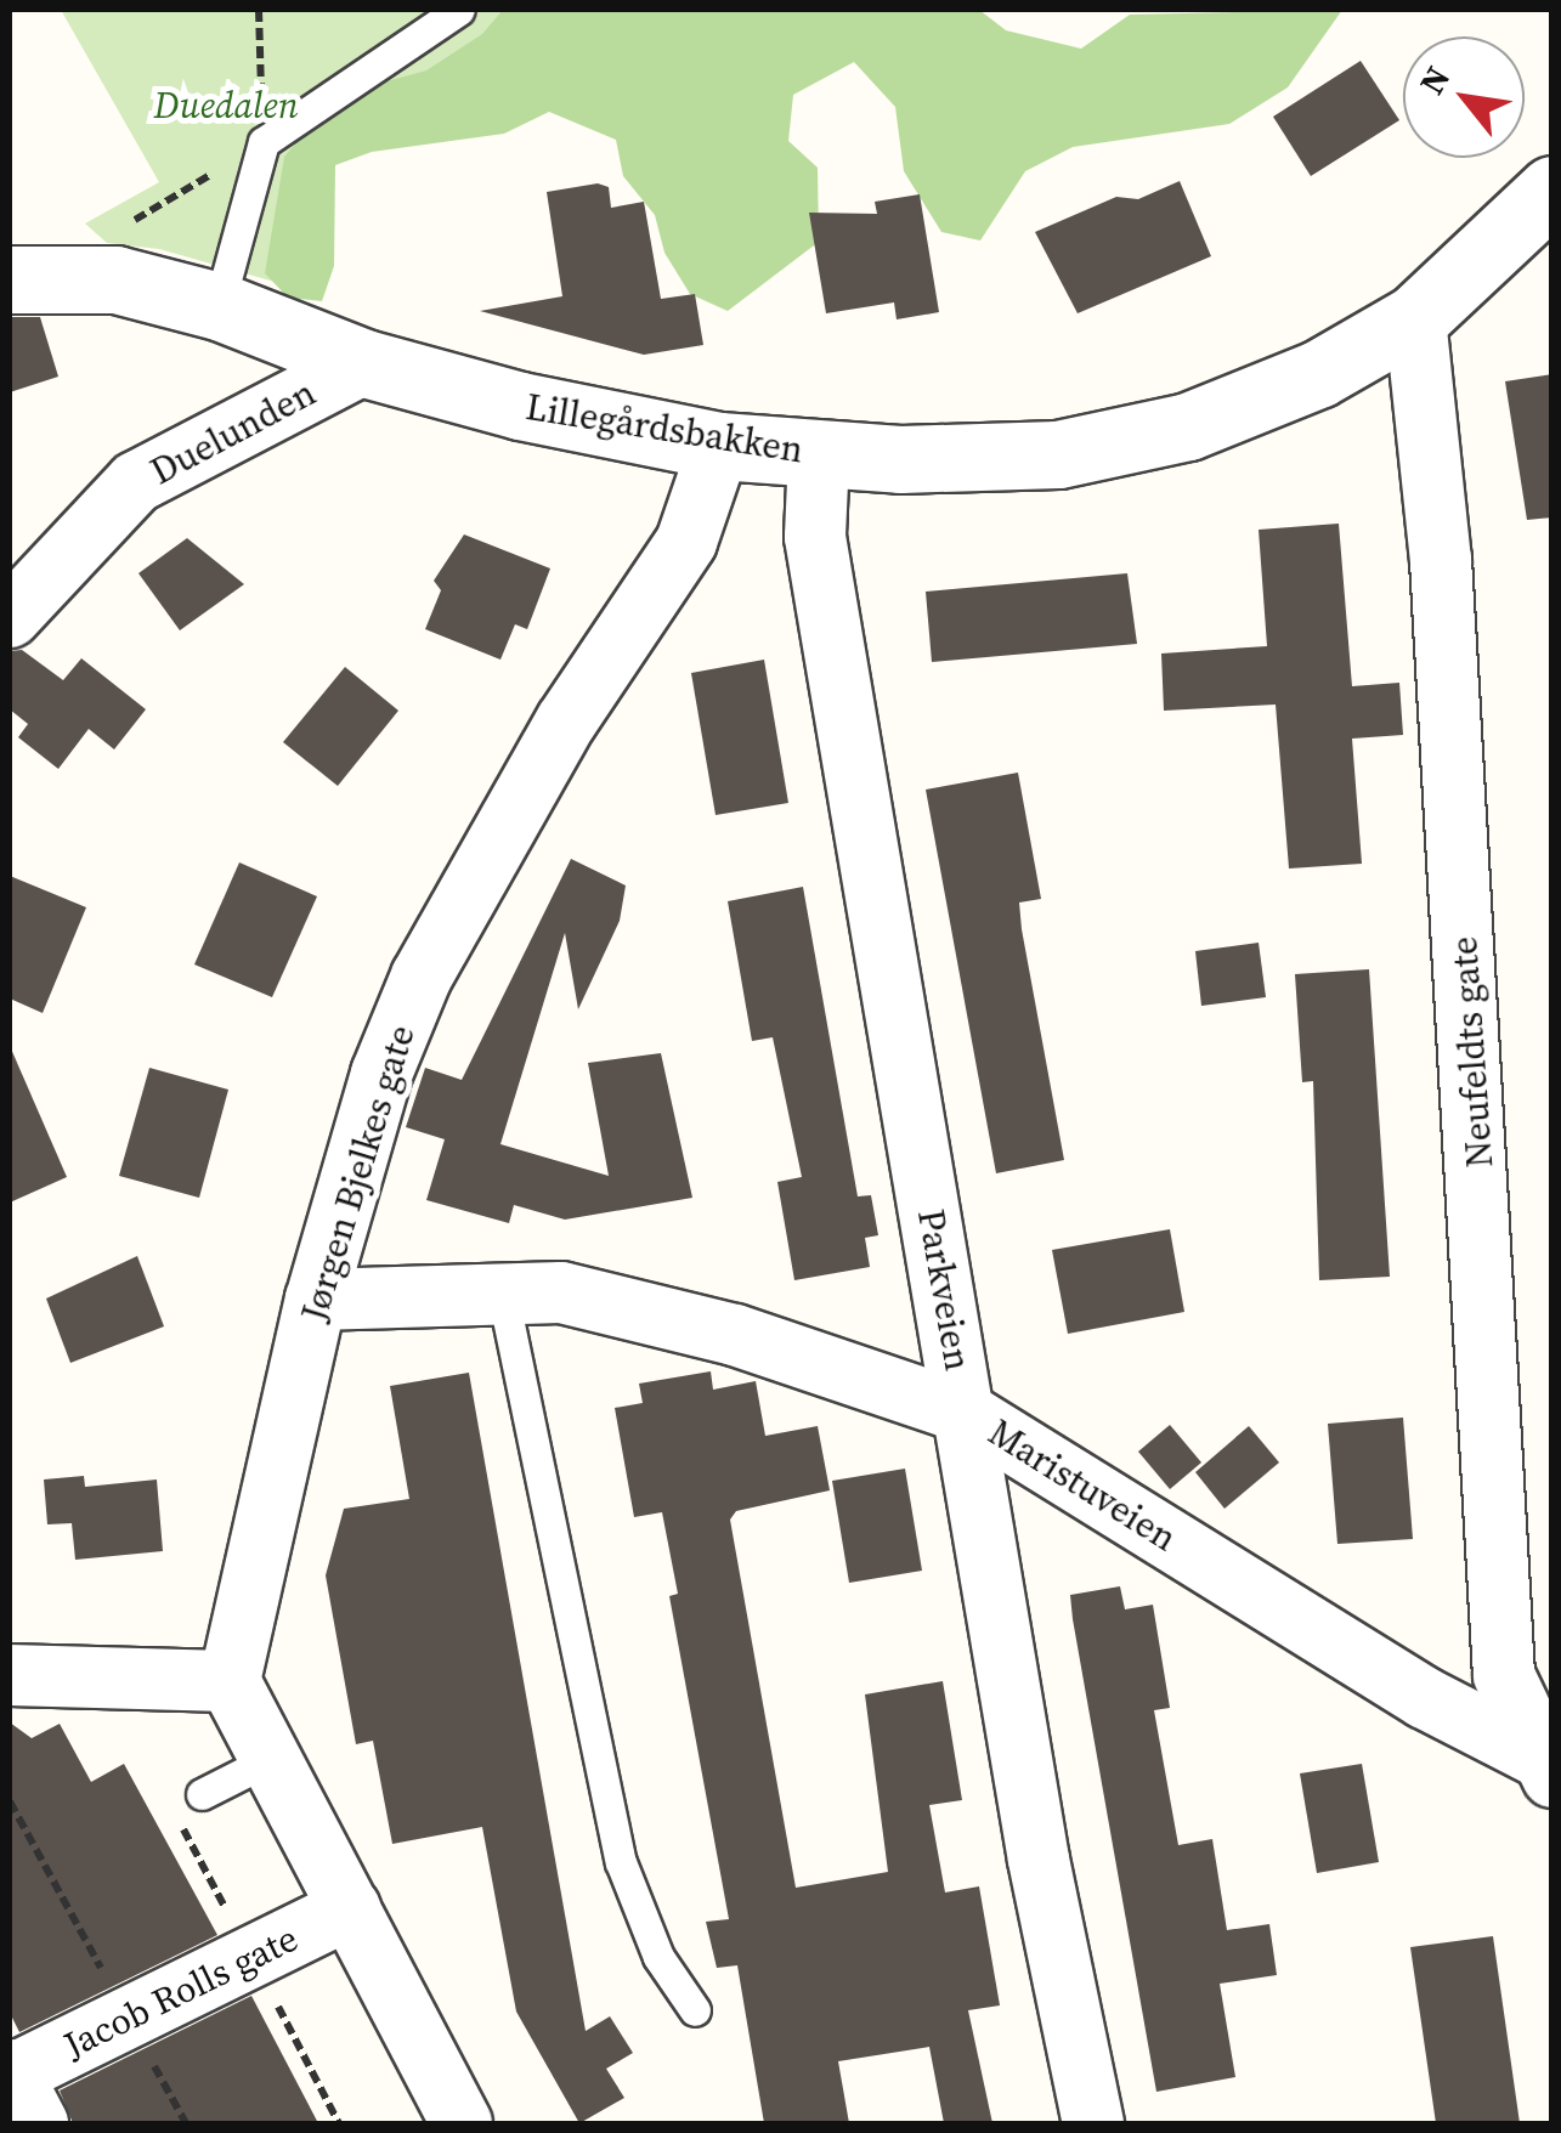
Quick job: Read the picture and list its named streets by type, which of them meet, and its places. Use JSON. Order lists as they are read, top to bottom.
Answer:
{
  "streets": {
    "street": [
      "Lillegårdsbakken",
      "Duelunden",
      "Neufeldts gate",
      "Jørgen Bjelkes gate",
      "Parkveien",
      "Maristuveien",
      "Jacob Rolls gate"
    ]
  },
  "crossings": [
    ["Lillegårdsbakken", "Duelunden"],
    ["Lillegårdsbakken", "Neufeldts gate"],
    ["Lillegårdsbakken", "Jørgen Bjelkes gate"],
    ["Lillegårdsbakken", "Parkveien"],
    ["Neufeldts gate", "Maristuveien"],
    ["Jørgen Bjelkes gate", "Maristuveien"],
    ["Parkveien", "Maristuveien"]
  ],
  "parks": ["Duedalen"],
  "north": "top left"
}
